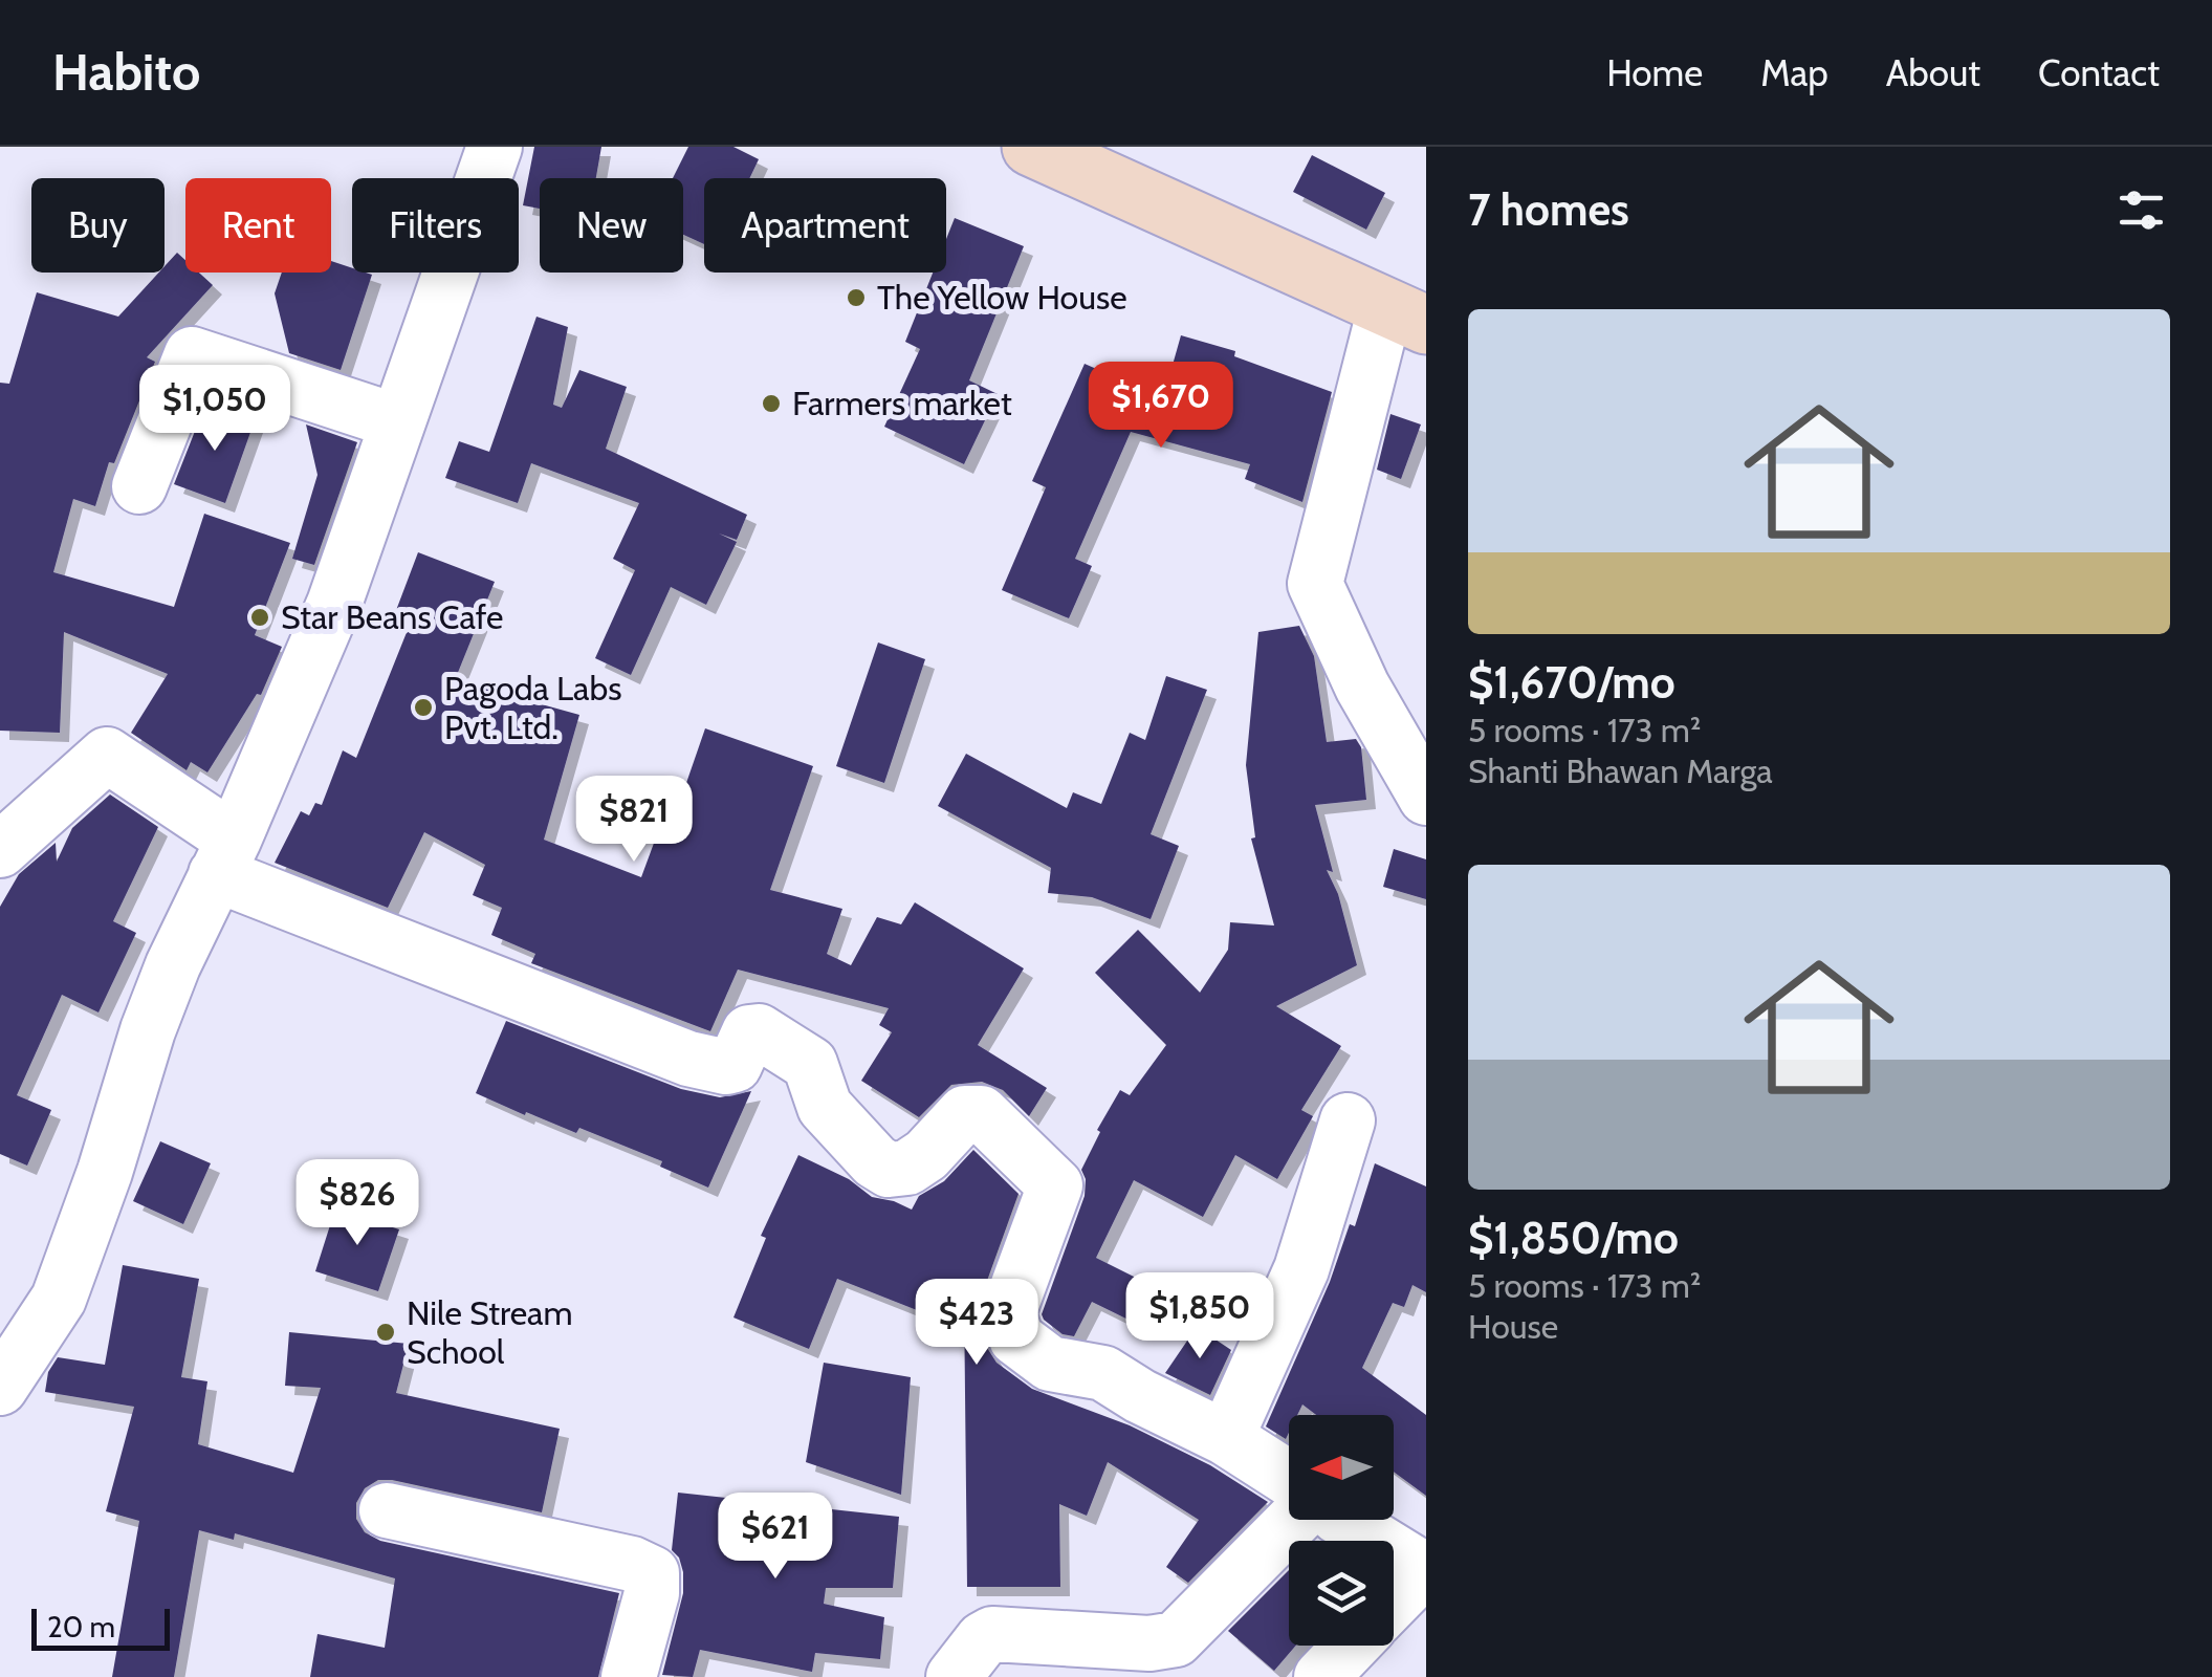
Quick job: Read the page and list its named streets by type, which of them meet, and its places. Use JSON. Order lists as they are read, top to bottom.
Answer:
{
  "places": [
    "The Yellow House",
    "Farmers market",
    "Star Beans Cafe",
    "Pagoda Labs Pvt. Ltd.",
    "Nile Stream School"
  ],
  "scale_bar": "20 m",
  "north": "left",
  "page": {
    "header": "Habito",
    "nav": [
      "Home",
      "Map",
      "About",
      "Contact"
    ],
    "heading": "7 homes",
    "chip": [
      "Buy",
      "Rent",
      "Filters",
      "New",
      "Apartment"
    ],
    "list": [
      {
        "name": "$1,670/mo",
        "note": "5 rooms · 173 m² · Shanti Bhawan Marga"
      },
      {
        "name": "$1,850/mo",
        "note": "5 rooms · 173 m² · House"
      }
    ],
    "price": [
      "$1,670",
      "$1,050",
      "$821",
      "$826",
      "$1,850",
      "$423",
      "$621"
    ],
    "scale": "20 m"
  }
}
